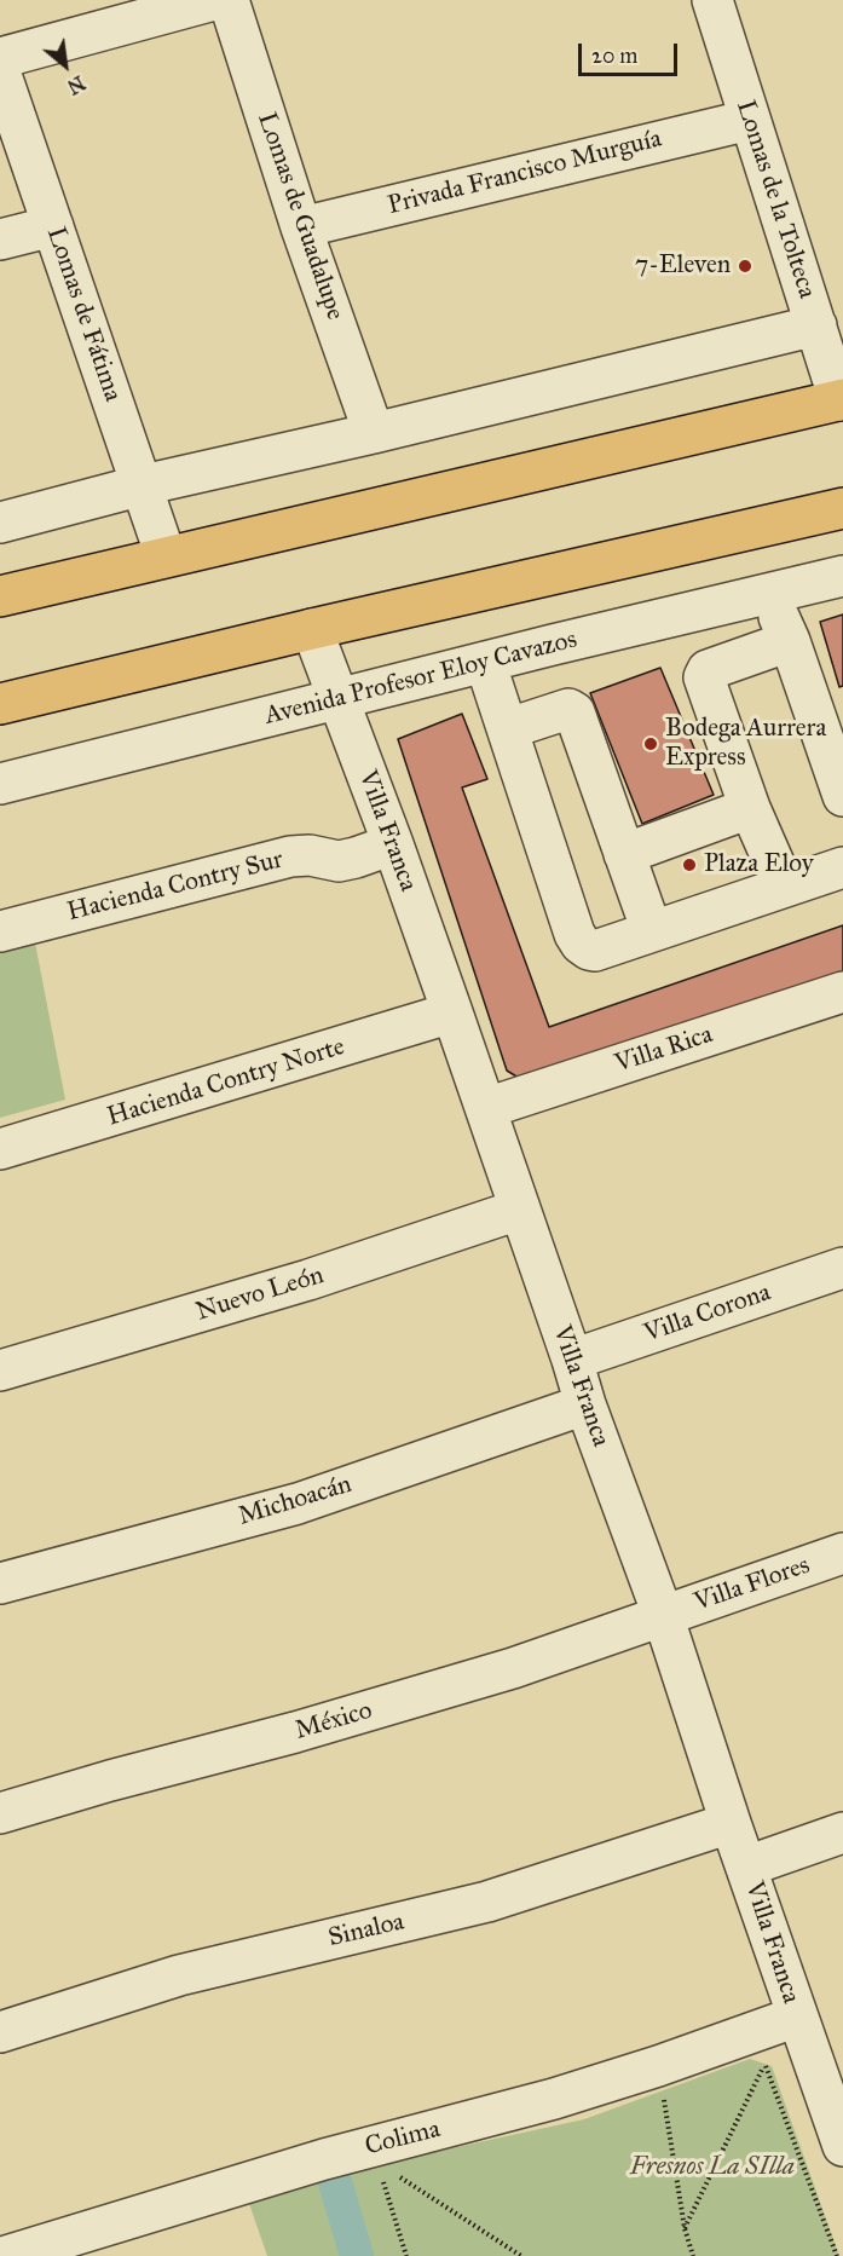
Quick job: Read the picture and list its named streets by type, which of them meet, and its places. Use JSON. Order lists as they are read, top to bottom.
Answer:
{
  "streets": {
    "street": [
      "Privada Francisco Murguía",
      "Lomas de la Tolteca",
      "Lomas de Guadalupe",
      "Lomas de Fátima",
      "Avenida Profesor Eloy Cavazos",
      "Villa Franca",
      "Hacienda Contry Sur",
      "Villa Rica",
      "Hacienda Contry Norte",
      "Nuevo León",
      "Villa Corona",
      "Michoacán",
      "Villa Flores",
      "México",
      "Sinaloa",
      "Colima"
    ]
  },
  "crossings": [
    ["Privada Francisco Murguía", "Lomas de la Tolteca"],
    ["Privada Francisco Murguía", "Lomas de Guadalupe"],
    ["Avenida Profesor Eloy Cavazos", "Villa Franca"],
    ["Villa Franca", "Hacienda Contry Sur"],
    ["Villa Franca", "Villa Rica"],
    ["Villa Franca", "Hacienda Contry Norte"],
    ["Villa Franca", "Nuevo León"],
    ["Villa Franca", "Villa Corona"],
    ["Villa Franca", "Michoacán"],
    ["Villa Franca", "Villa Flores"],
    ["Villa Franca", "México"],
    ["Villa Franca", "Sinaloa"],
    ["Villa Franca", "Colima"],
    ["Villa Flores", "México"]
  ],
  "parks": ["Fresnos La SIlla"],
  "places": ["7-Eleven", "Bodega Aurrera Express", "Plaza Eloy"],
  "scale_bar": "20 m",
  "north": "bottom right"
}
